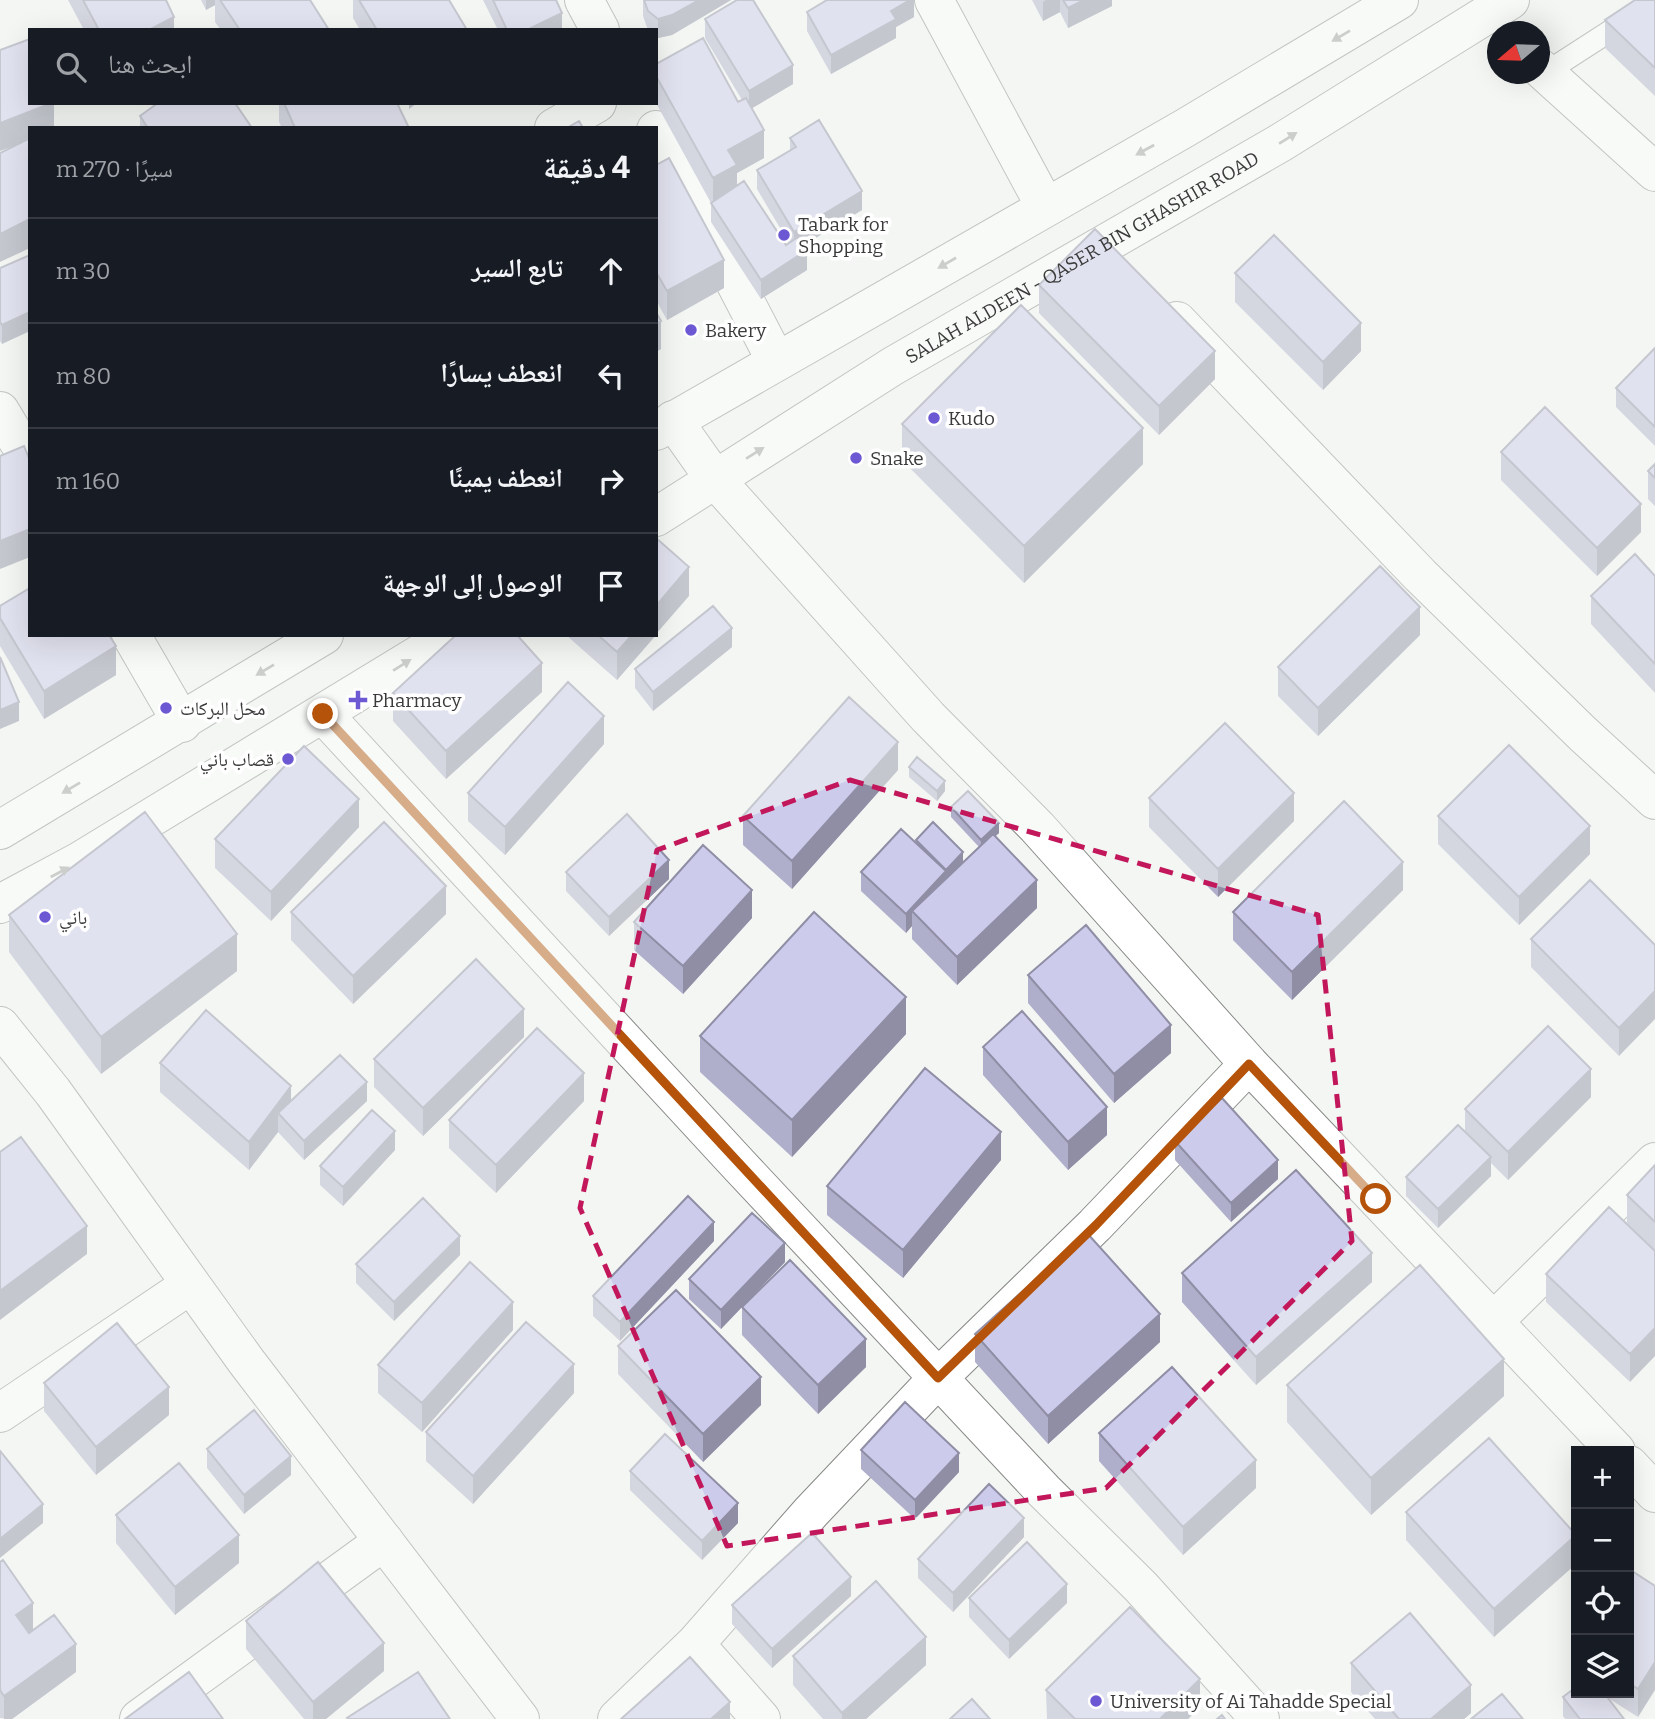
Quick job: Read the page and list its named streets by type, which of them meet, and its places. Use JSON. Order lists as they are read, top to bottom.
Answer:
{
  "streets": {
    "main road": ["SALAH ALDEEN - QASER BIN GHASHIR ROAD"]
  },
  "places": {
    "other": [
      "Tabark for Shopping",
      "Bakery",
      "Kudo",
      "Snake",
      "محل البركات",
      "قصاب باني",
      "باني",
      "University of Ai Tahadde Special"
    ],
    "health": ["Pharmacy"]
  },
  "north": "left",
  "page": {
    "search": "ابحث هنا",
    "heading": ["4 دقيقة", "سيرًا · 270 m"],
    "list": [
      ["تابع السير", "30 m"],
      ["انعطف يسارًا", "80 m"],
      ["انعطف يمينًا", "160 m"],
      "الوصول إلى الوجهة"
    ],
    "map_buttons": ["+", "−"]
  }
}
